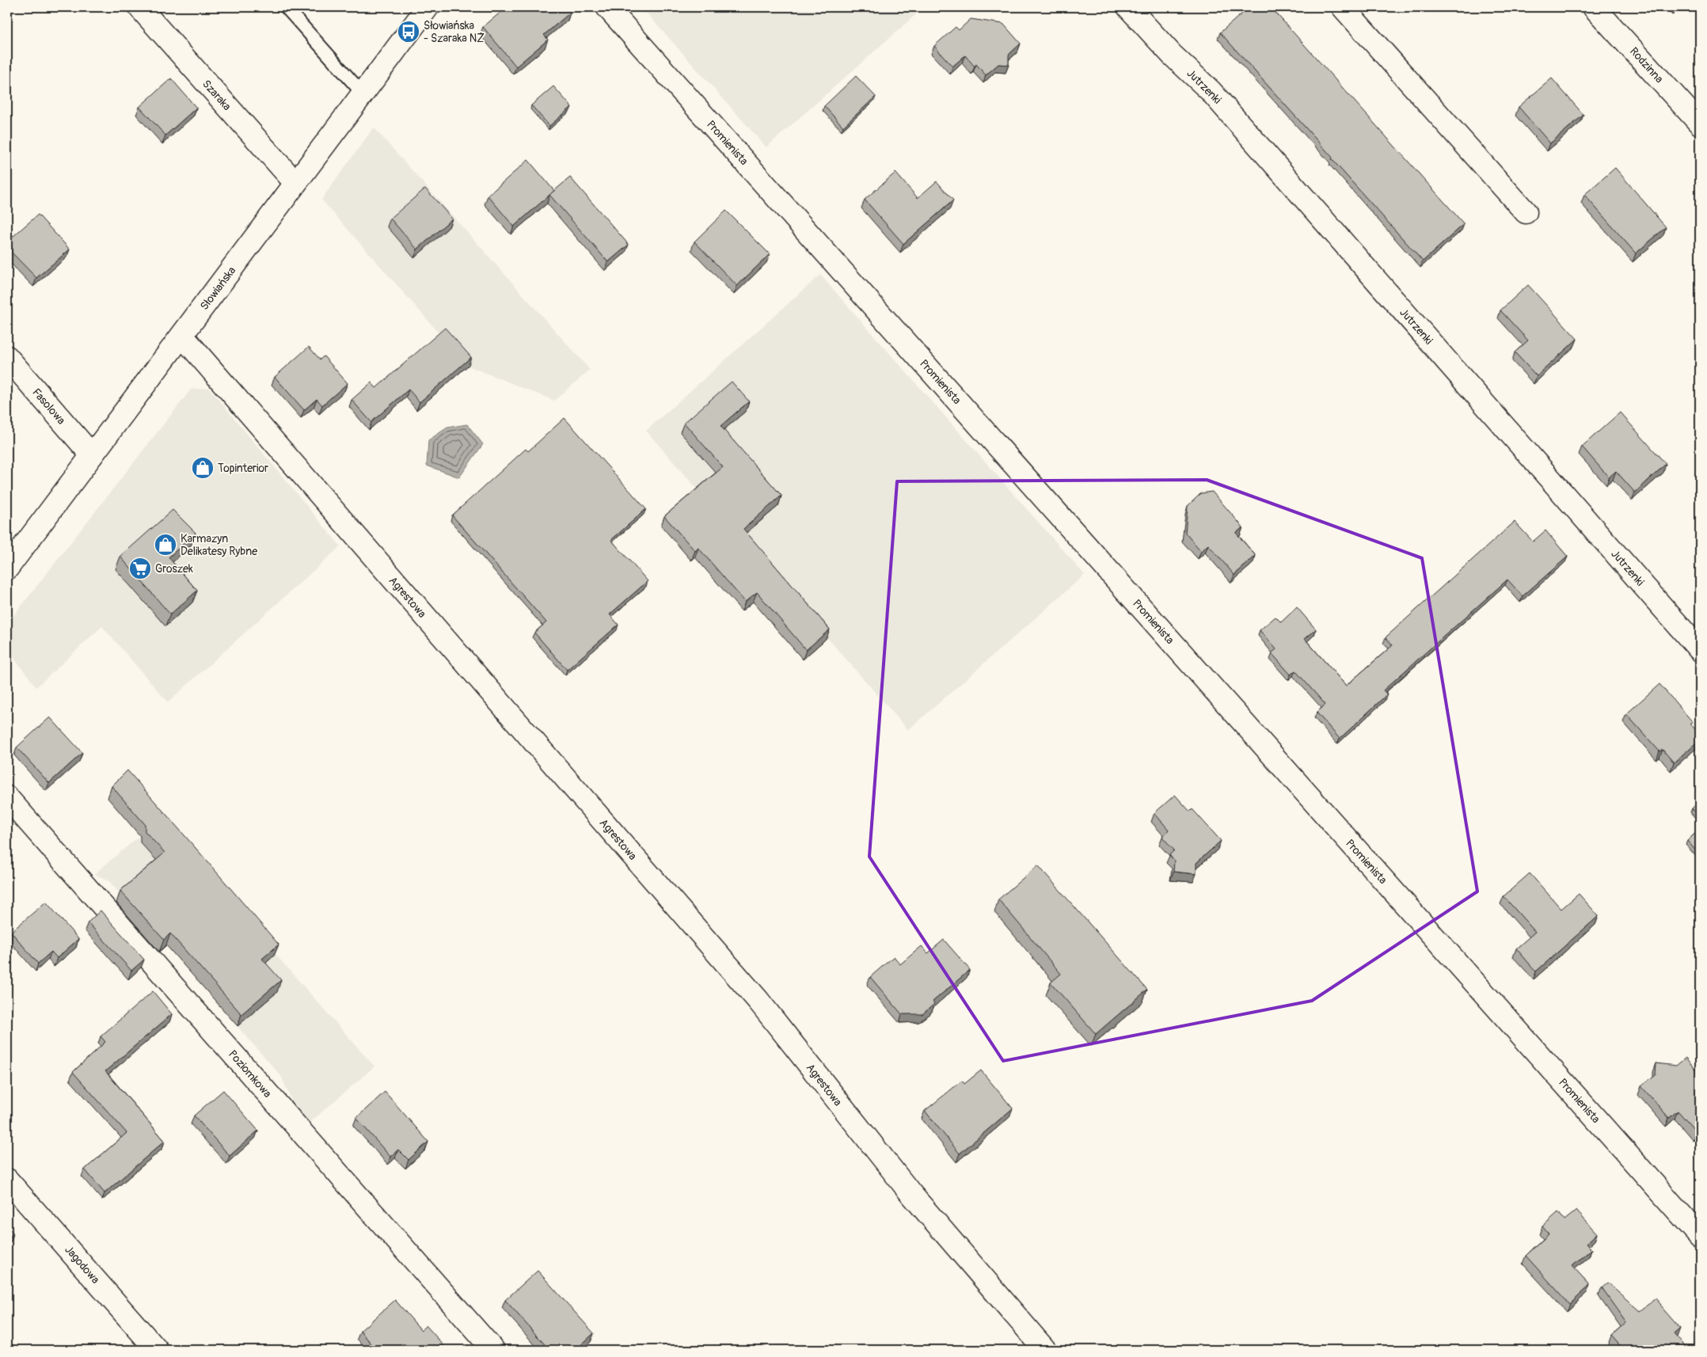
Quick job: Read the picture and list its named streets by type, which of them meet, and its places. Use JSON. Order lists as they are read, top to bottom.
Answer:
{
  "streets": {
    "street": [
      "Rodzinna",
      "Jutrzenki",
      "Szaraka",
      "Promienista",
      "Słowiańska",
      "Fasolowa",
      "Agrestowa",
      "Poziomkowa",
      "Jagodowa"
    ]
  },
  "crossings": [
    ["Szaraka", "Słowiańska"],
    ["Słowiańska", "Fasolowa"],
    ["Słowiańska", "Agrestowa"]
  ],
  "places": {
    "bus stop": ["Słowiańska - Szaraka NŻ"],
    "shop": ["Topinterior", "Karmazyn Delikatesy Rybne"],
    "supermarket": ["Groszek"]
  }
}
